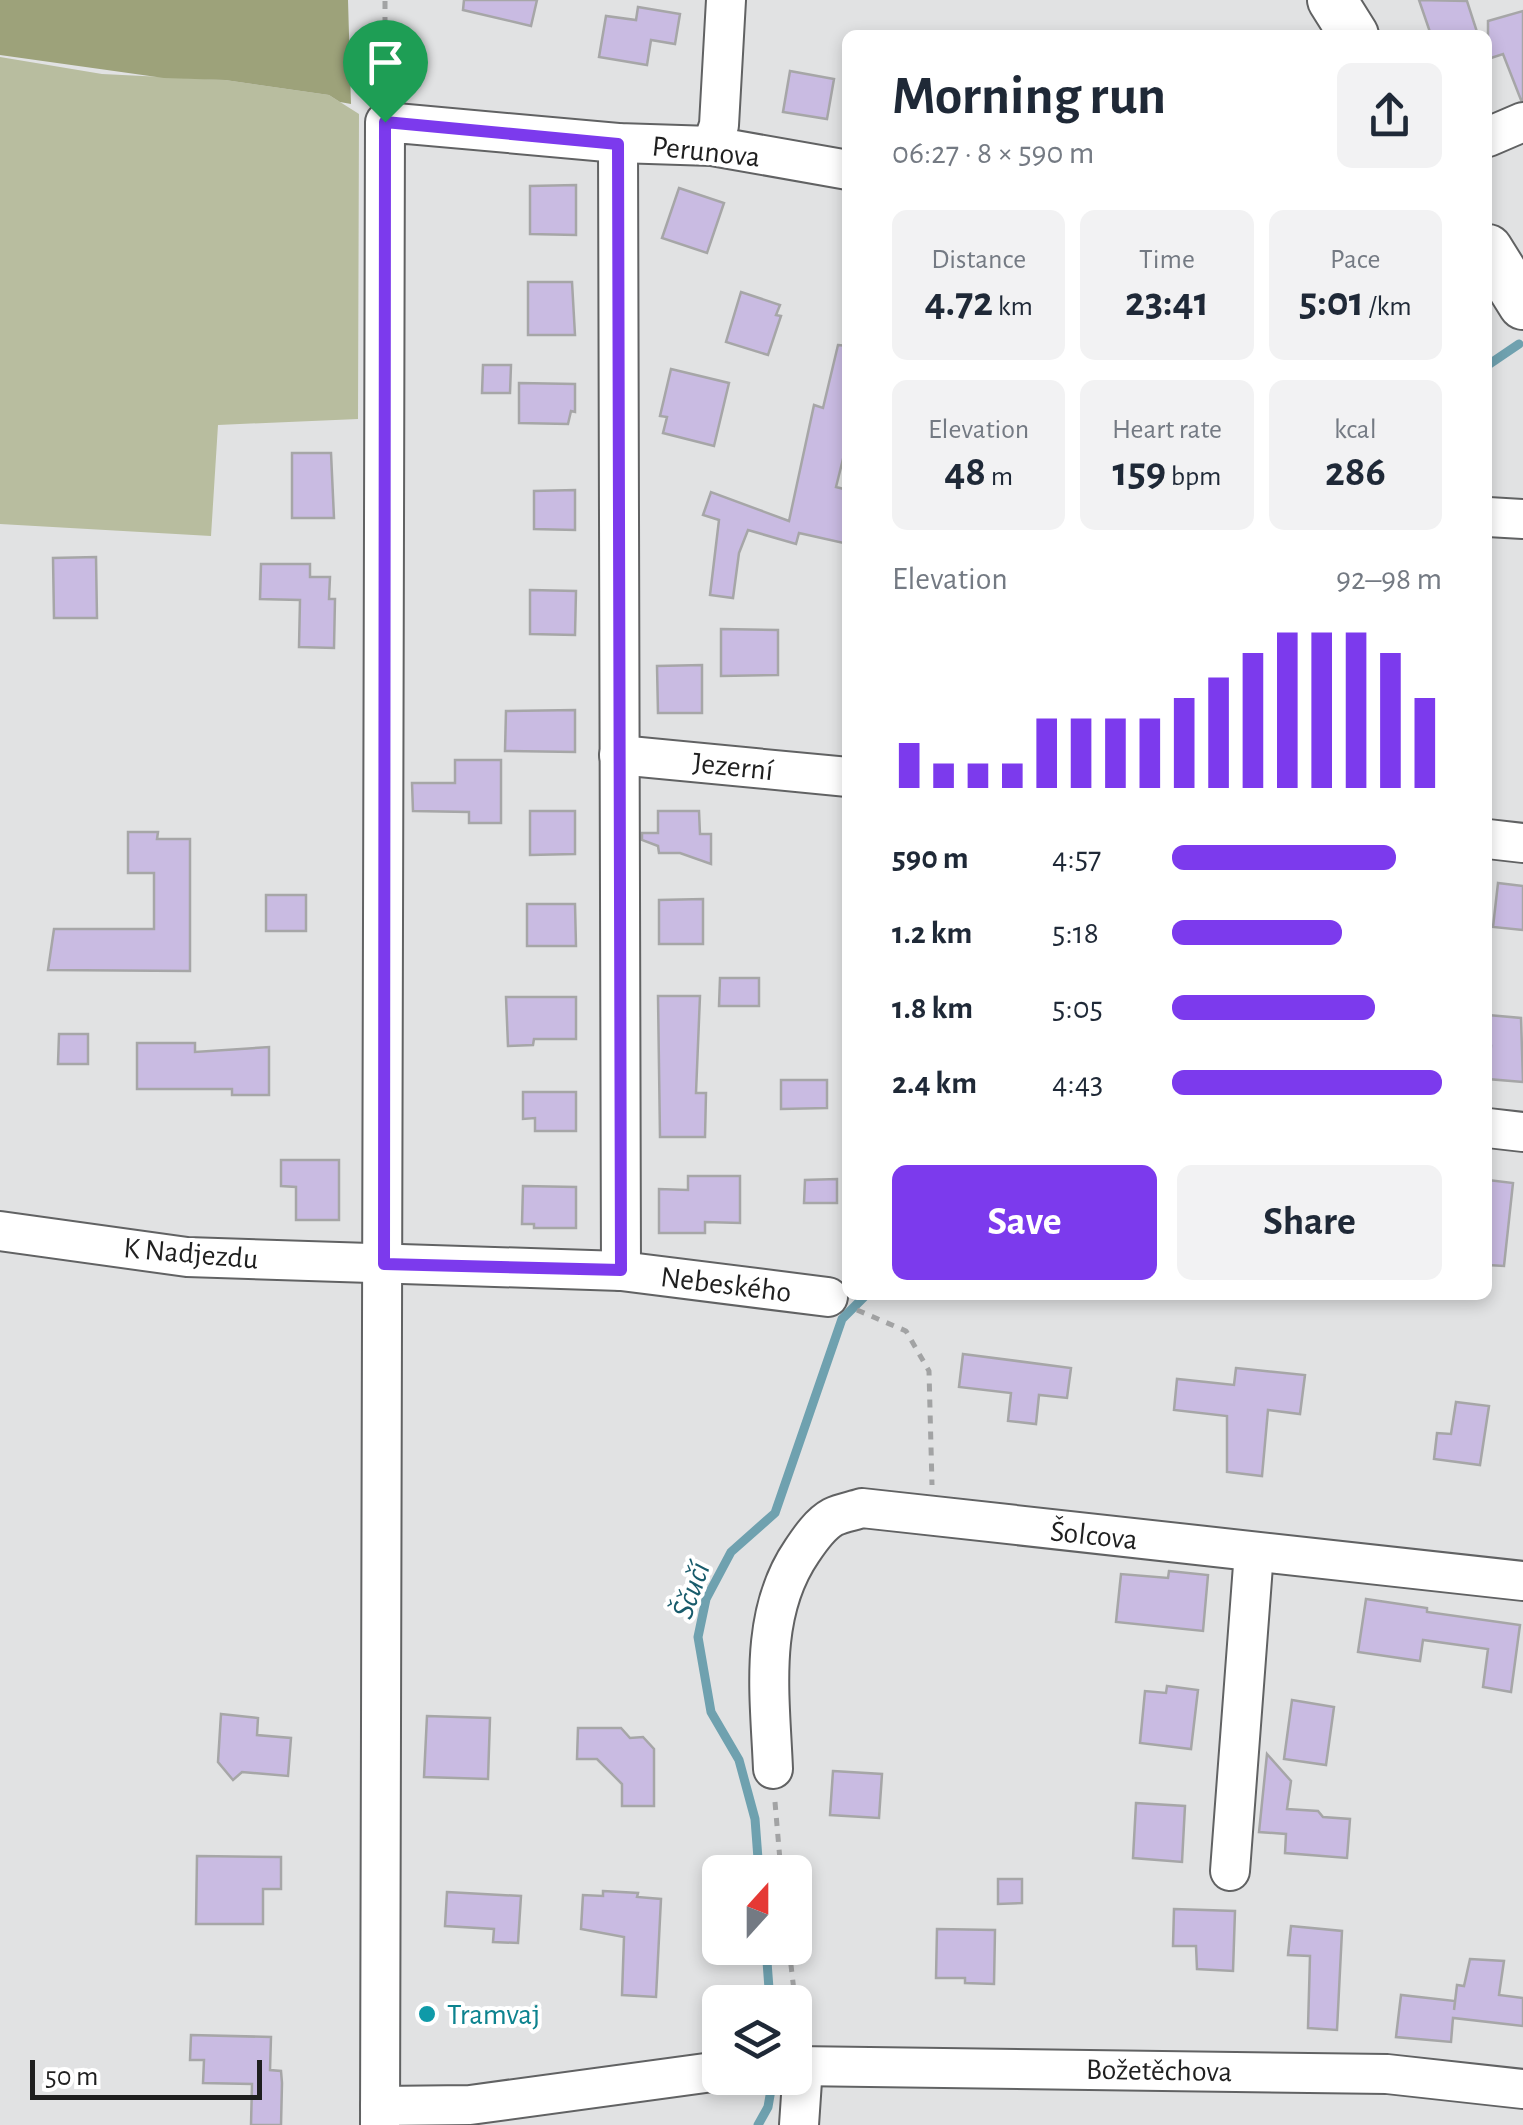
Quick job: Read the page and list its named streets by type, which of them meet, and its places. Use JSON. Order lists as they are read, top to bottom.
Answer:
{
  "streets": {
    "street": [
      "Perunova",
      "Jezerní",
      "K Nadjezdu",
      "Nebeského",
      "Šolcova",
      "Božetěchova"
    ]
  },
  "crossings": [
    ["K Nadjezdu", "Nebeského"]
  ],
  "water": ["Ščučí"],
  "places": ["Tramvaj"],
  "scale_bar": "50 m",
  "north": "top",
  "page": {
    "heading": ["Morning run", "06:27 · 8 × 590 m"],
    "stats": [
      ["Distance", "4.72 km"],
      ["Time", "23:41"],
      ["Pace", "5:01 /km"],
      ["Elevation", "48 m"],
      ["Heart rate", "159 bpm"],
      ["kcal", "286"]
    ],
    "chart": ["Elevation", "92–98 m"],
    "list": [
      {
        "name": "590 m",
        "note": "4:57"
      },
      {
        "name": "1.2 km",
        "note": "5:18"
      },
      {
        "name": "1.8 km",
        "note": "5:05"
      },
      {
        "name": "2.4 km",
        "note": "4:43"
      }
    ],
    "buttons": ["Save", "Share"],
    "scale": "50 m"
  }
}
